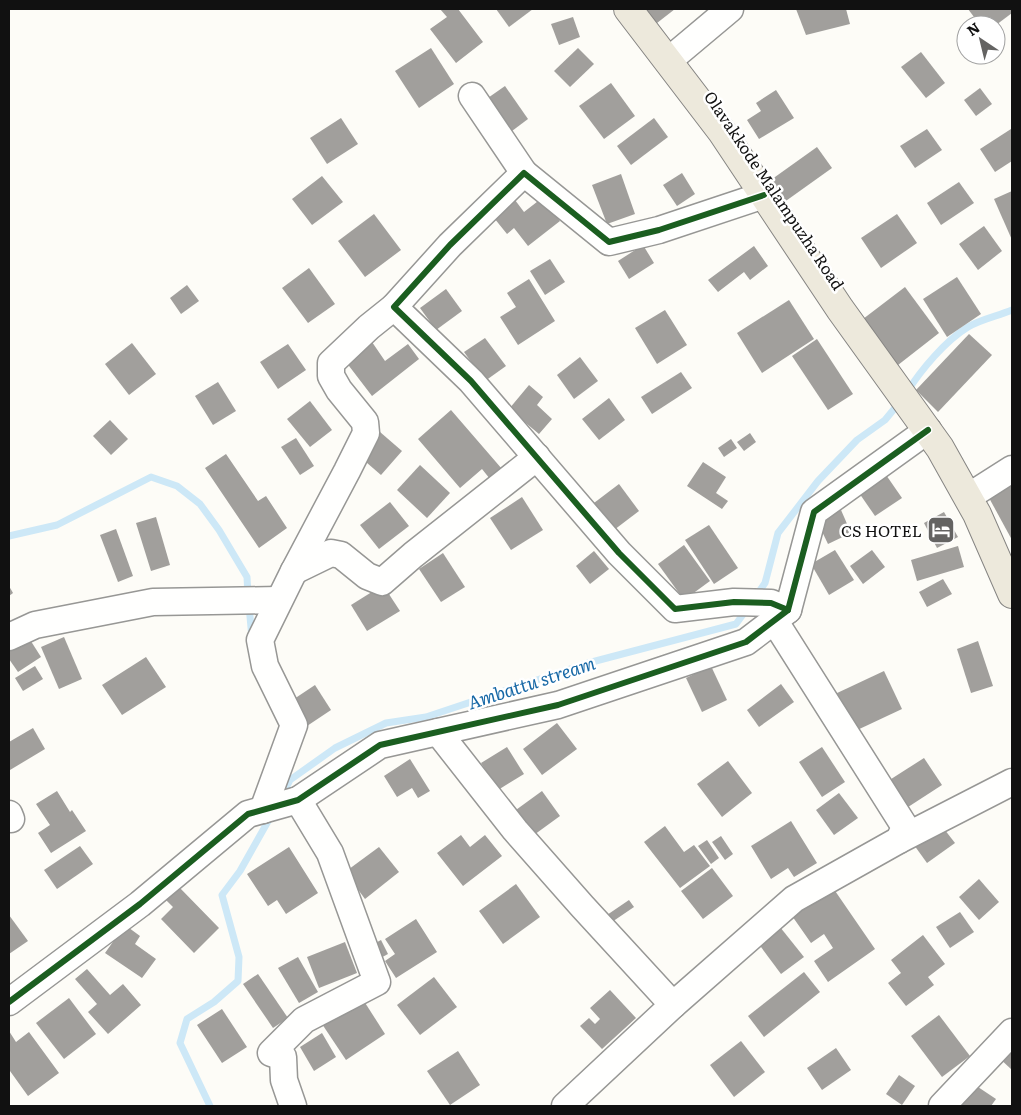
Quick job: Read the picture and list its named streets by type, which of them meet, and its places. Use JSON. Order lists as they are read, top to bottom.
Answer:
{
  "streets": {
    "main road": ["Olavakkode Malampuzha Road"]
  },
  "water": ["Ambattu stream"],
  "places": {
    "hotel": ["CS HOTEL"]
  },
  "north": "top left"
}
